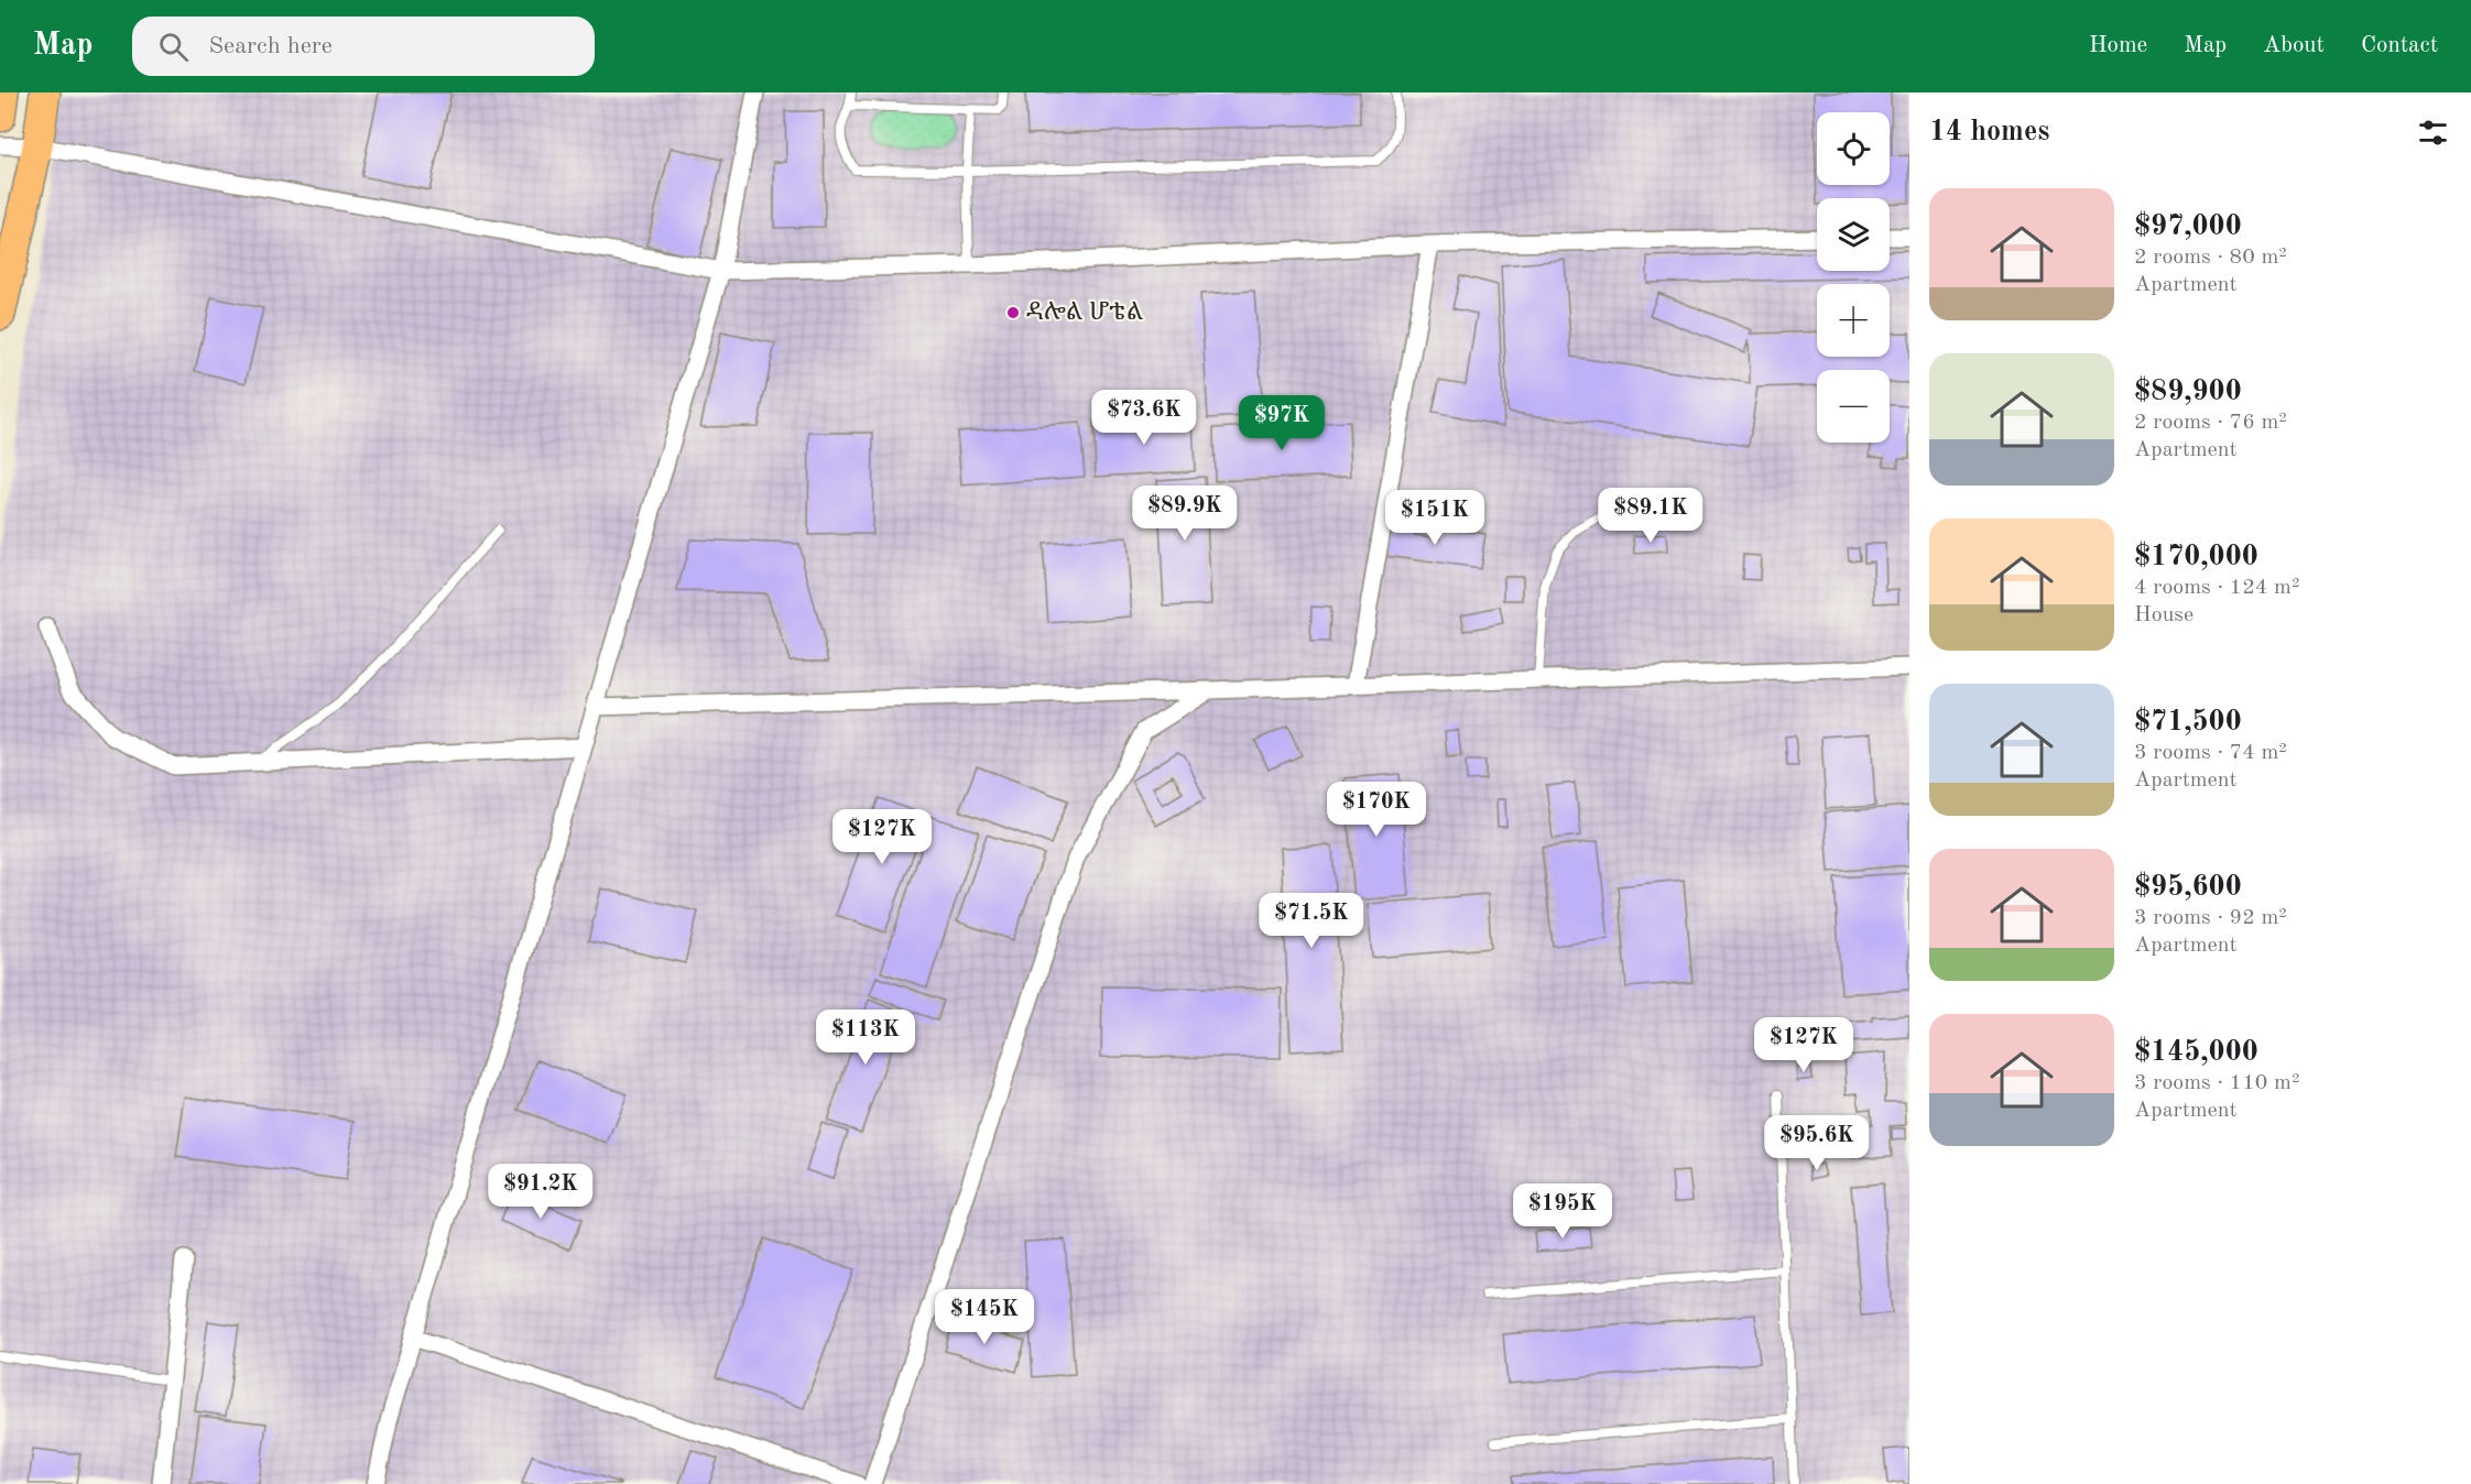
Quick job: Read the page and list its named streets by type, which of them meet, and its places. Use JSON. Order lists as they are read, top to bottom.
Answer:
{
  "places": ["ዳሎል ሆቴል"],
  "page": {
    "header": "Map",
    "search": "Search here",
    "nav": [
      "Home",
      "Map",
      "About",
      "Contact"
    ],
    "heading": "14 homes",
    "map_buttons": ["+", "−"],
    "list": [
      {
        "name": "$97,000",
        "note": "2 rooms · 80 m² · Apartment"
      },
      {
        "name": "$89,900",
        "note": "2 rooms · 76 m² · Apartment"
      },
      {
        "name": "$170,000",
        "note": "4 rooms · 124 m² · House"
      },
      {
        "name": "$71,500",
        "note": "3 rooms · 74 m² · Apartment"
      },
      {
        "name": "$95,600",
        "note": "3 rooms · 92 m² · Apartment"
      },
      {
        "name": "$145,000",
        "note": "3 rooms · 110 m² · Apartment"
      }
    ],
    "price": [
      "$73.6K",
      "$97K",
      "$89.9K",
      "$89.1K",
      "$151K",
      "$170K",
      "$127K",
      "$71.5K",
      "$113K",
      "$127K",
      "$95.6K",
      "$91.2K",
      "$195K",
      "$145K"
    ]
  }
}
